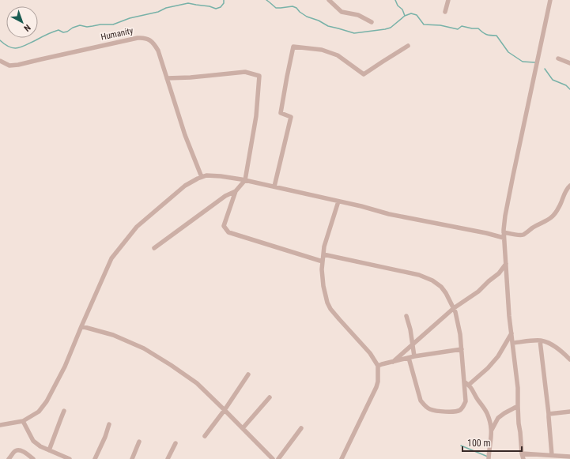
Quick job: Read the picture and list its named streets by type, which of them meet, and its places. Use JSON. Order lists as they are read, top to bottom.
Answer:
{
  "streets": {
    "street": ["Humanity"]
  },
  "scale_bar": "100 m",
  "north": "bottom right"
}
